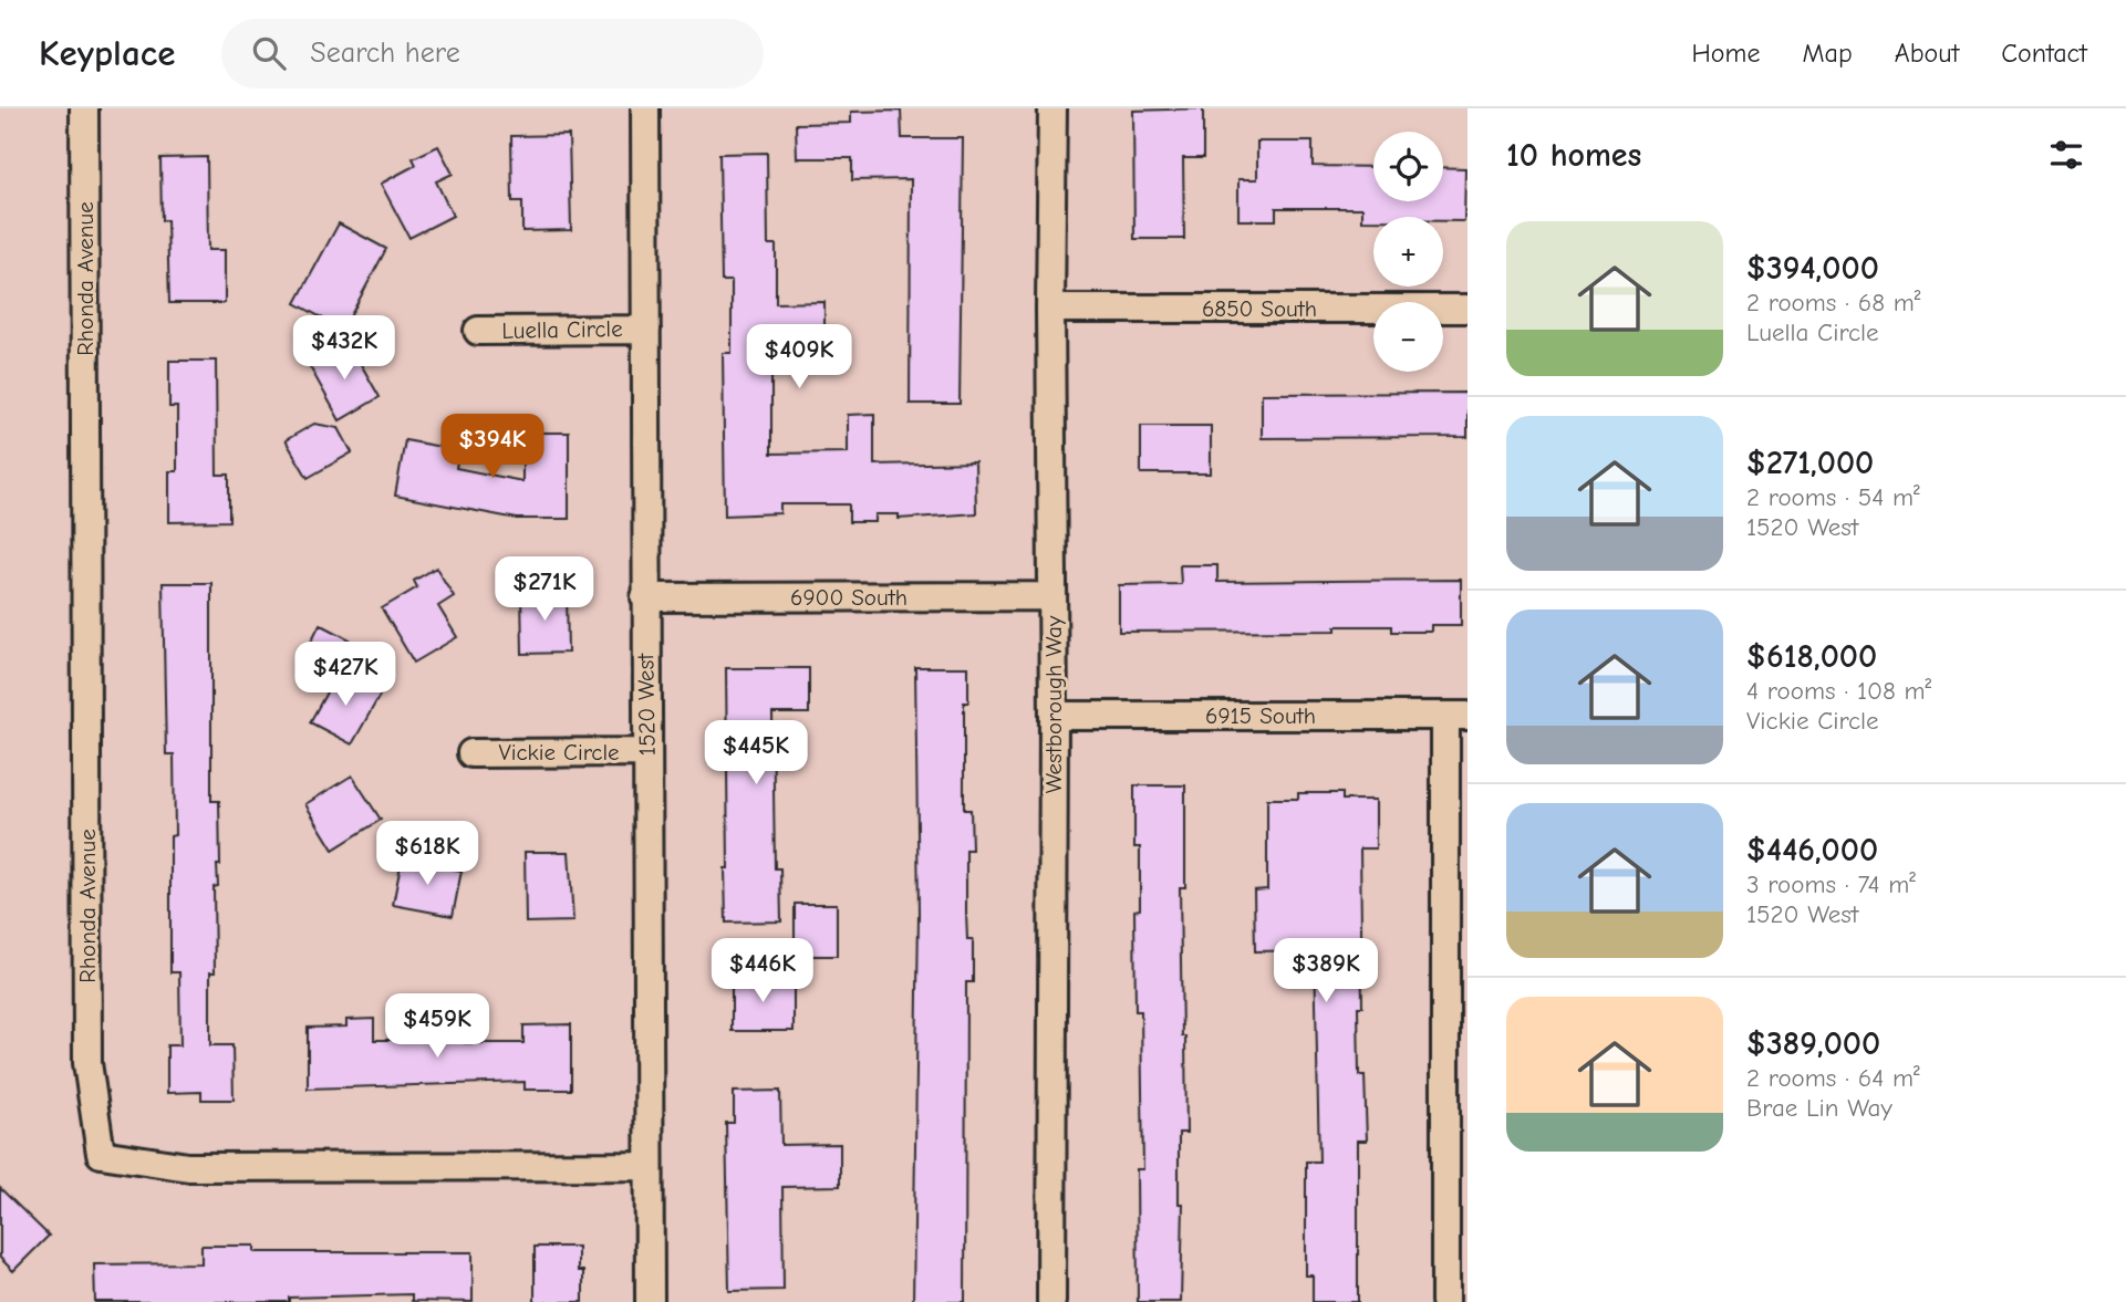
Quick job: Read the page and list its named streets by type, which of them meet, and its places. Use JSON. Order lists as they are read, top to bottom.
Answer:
{
  "streets": {
    "street": [
      "Rhonda Avenue",
      "6850 South",
      "Luella Circle",
      "6900 South",
      "1520 West",
      "Westborough Way",
      "6915 South",
      "Vickie Circle"
    ]
  },
  "crossings": [
    ["Rhonda Avenue", "1520 West"],
    ["6850 South", "Westborough Way"],
    ["Luella Circle", "1520 West"],
    ["6900 South", "1520 West"],
    ["6900 South", "Westborough Way"],
    ["1520 West", "Vickie Circle"],
    ["Westborough Way", "6915 South"]
  ],
  "page": {
    "header": "Keyplace",
    "search": "Search here",
    "nav": [
      "Home",
      "Map",
      "About",
      "Contact"
    ],
    "heading": "10 homes",
    "map_buttons": ["+", "−"],
    "list": [
      {
        "name": "$394,000",
        "note": "2 rooms · 68 m² · Luella Circle"
      },
      {
        "name": "$271,000",
        "note": "2 rooms · 54 m² · 1520 West"
      },
      {
        "name": "$618,000",
        "note": "4 rooms · 108 m² · Vickie Circle"
      },
      {
        "name": "$446,000",
        "note": "3 rooms · 74 m² · 1520 West"
      },
      {
        "name": "$389,000",
        "note": "2 rooms · 64 m² · Brae Lin Way"
      }
    ],
    "price": [
      "$432K",
      "$409K",
      "$394K",
      "$271K",
      "$427K",
      "$445K",
      "$618K",
      "$446K",
      "$389K",
      "$459K"
    ]
  }
}
